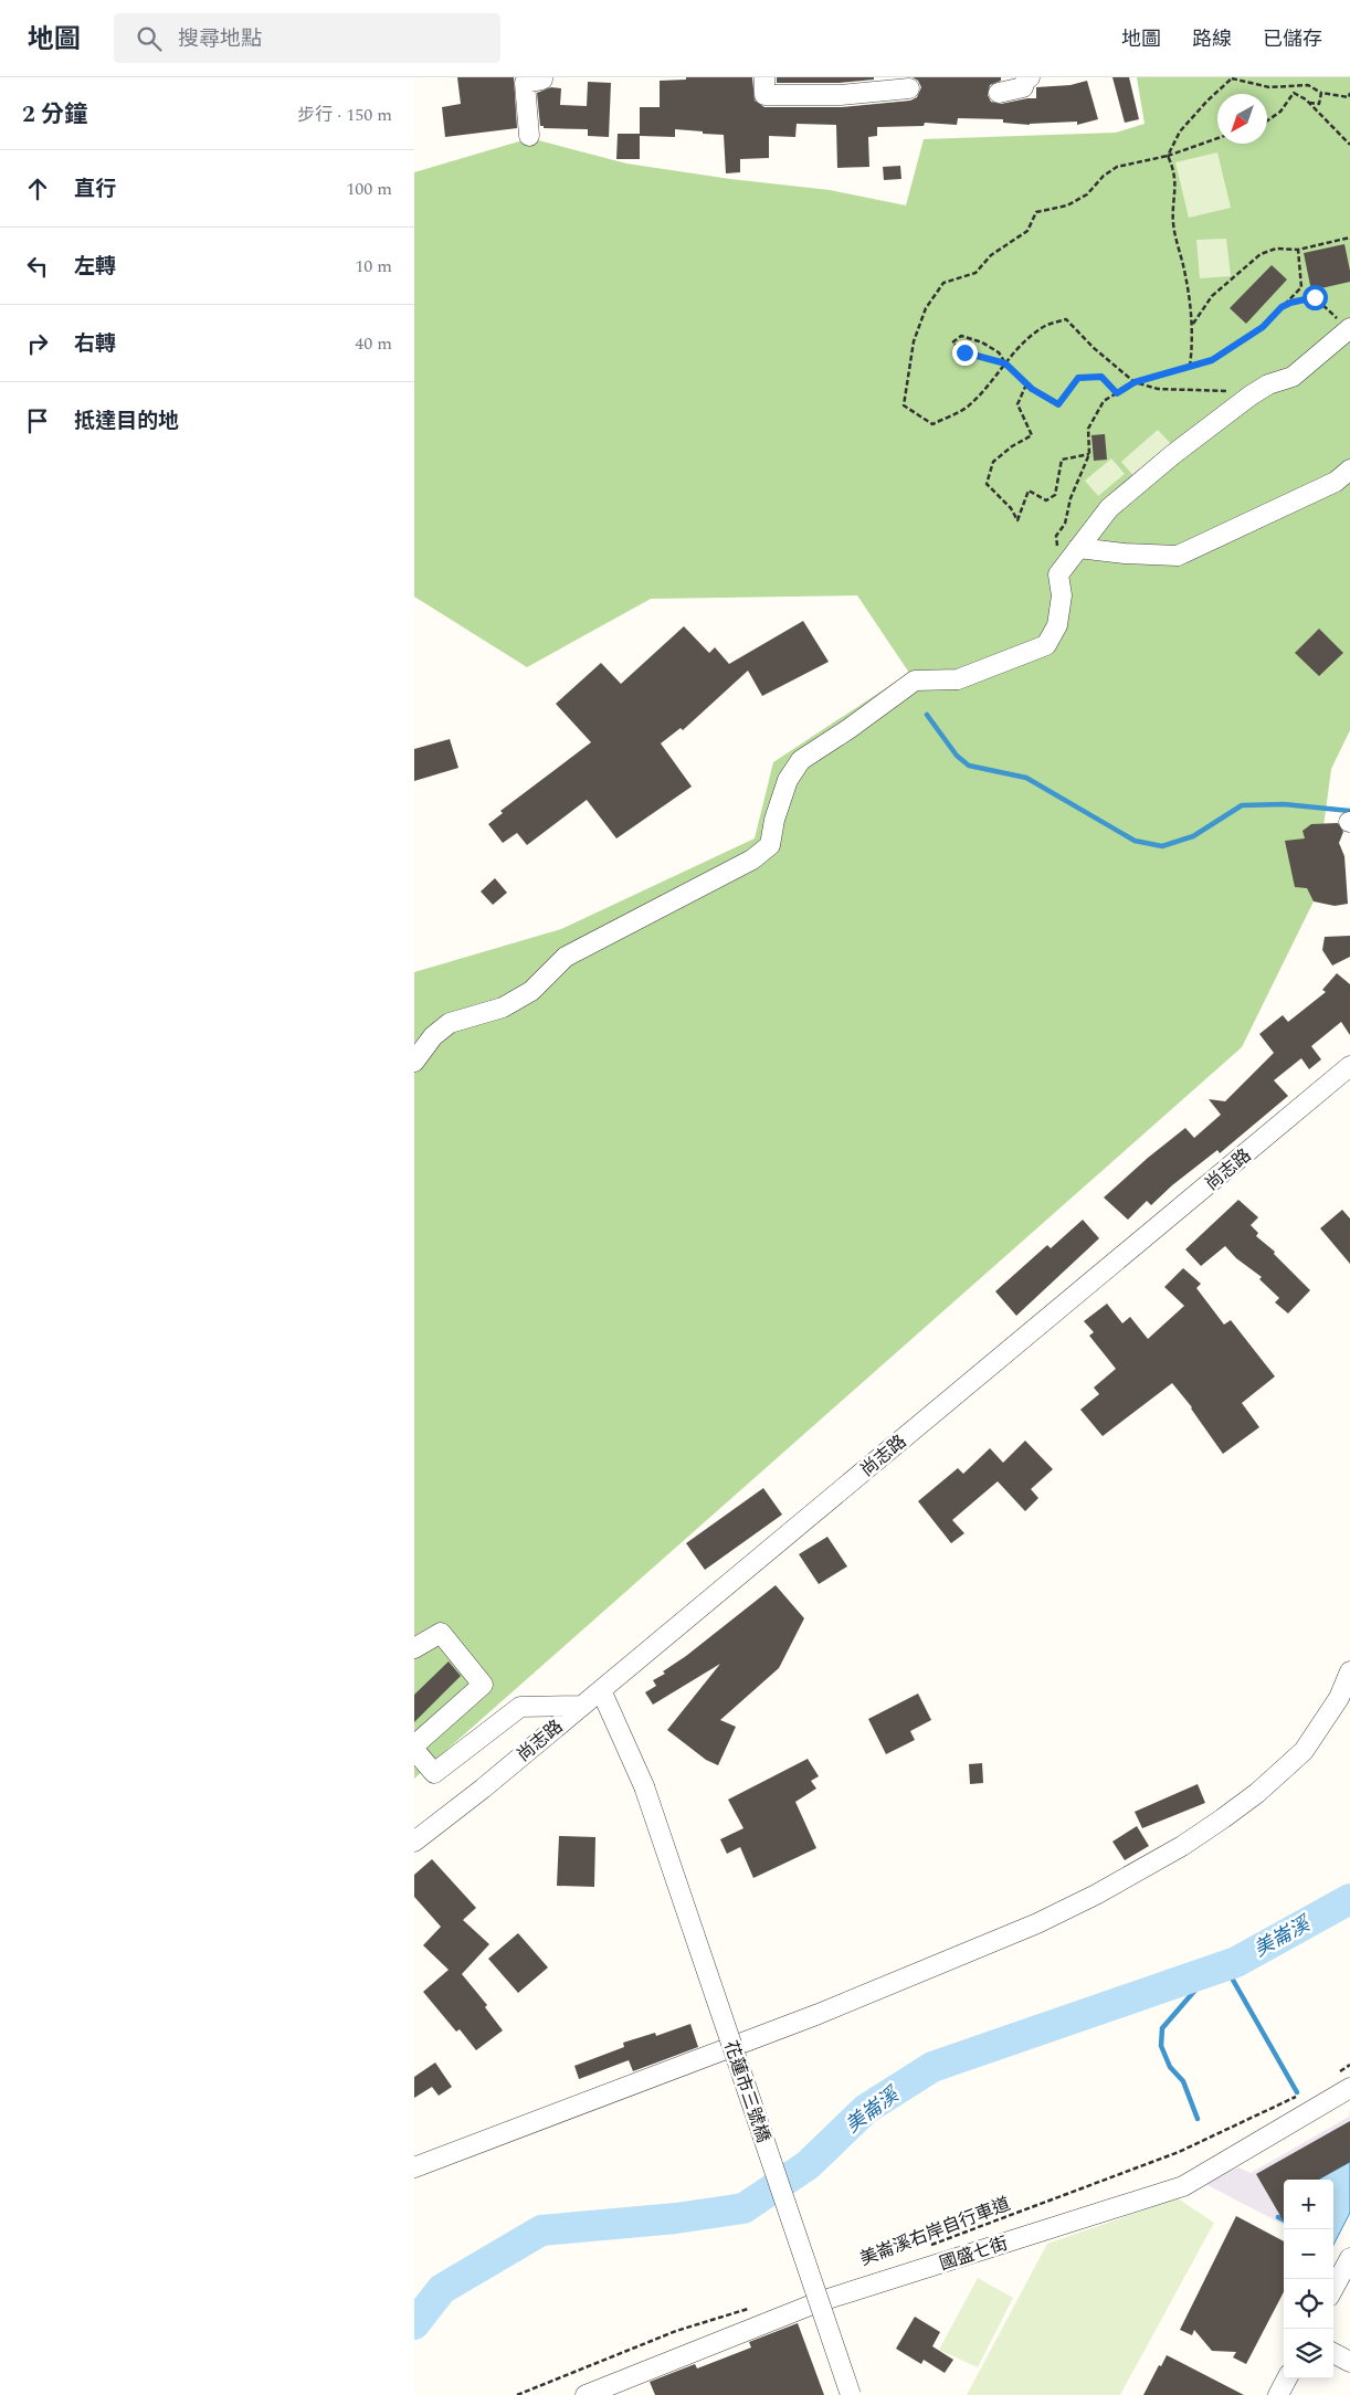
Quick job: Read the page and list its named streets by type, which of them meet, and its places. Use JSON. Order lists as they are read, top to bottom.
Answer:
{
  "streets": {
    "street": ["尚志路", "花蓮市三號橋", "國盛七街"],
    "path": ["美崙溪右岸自行車道"]
  },
  "crossings": [
    ["尚志路", "花蓮市三號橋"]
  ],
  "water": ["美崙溪"],
  "north": "bottom left",
  "page": {
    "header": "地圖",
    "search": "搜尋地點",
    "nav": ["地圖", "路線", "已儲存"],
    "heading": ["2 分鐘", "步行 · 150 m"],
    "list": [
      ["直行", "100 m"],
      ["左轉", "10 m"],
      ["右轉", "40 m"],
      "抵達目的地"
    ],
    "map_buttons": ["+", "−"]
  }
}
